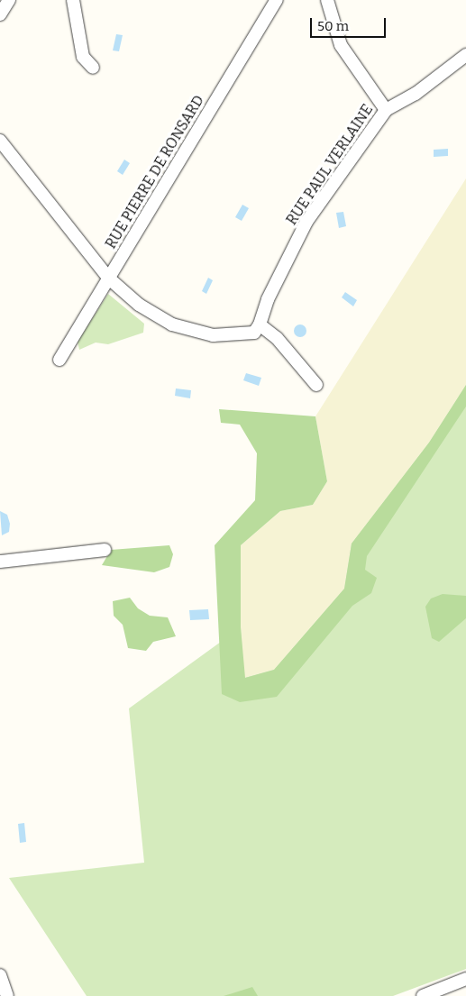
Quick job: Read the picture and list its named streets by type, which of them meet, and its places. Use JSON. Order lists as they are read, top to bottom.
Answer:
{
  "streets": {
    "street": ["RUE PAUL VERLAINE", "RUE PIERRE DE RONSARD"]
  },
  "scale_bar": "50 m"
}
